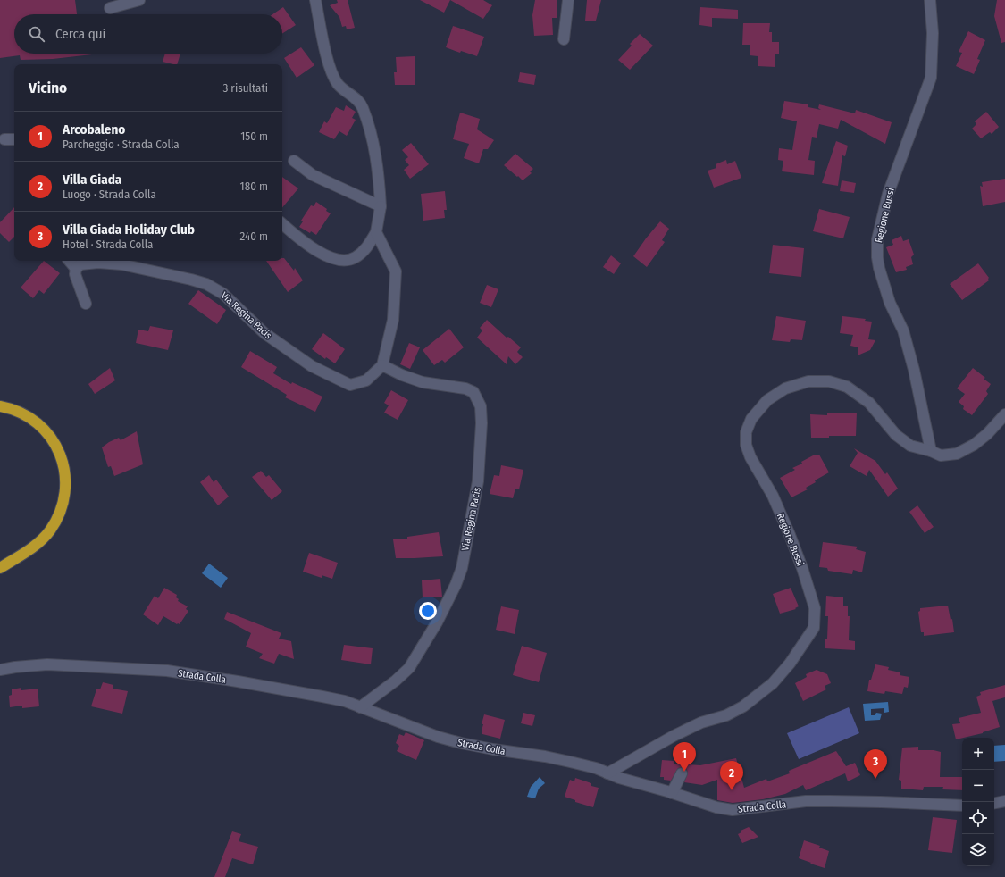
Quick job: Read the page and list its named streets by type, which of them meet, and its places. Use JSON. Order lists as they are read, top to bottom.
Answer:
{
  "streets": {
    "street": ["Regione Bussi", "Via Regina Pacis", "Strada Colla"]
  },
  "crossings": [
    ["Regione Bussi", "Strada Colla"],
    ["Via Regina Pacis", "Strada Colla"]
  ],
  "page": {
    "search": "Cerca qui",
    "heading": ["Vicino", "3 risultati"],
    "list": [
      {
        "mark": "1",
        "name": "Arcobaleno",
        "note": "Parcheggio · Strada Colla",
        "value": "150 m"
      },
      {
        "mark": "2",
        "name": "Villa Giada",
        "note": "Luogo · Strada Colla",
        "value": "180 m"
      },
      {
        "mark": "3",
        "name": "Villa Giada Holiday Club",
        "note": "Hotel · Strada Colla",
        "value": "240 m"
      }
    ],
    "map_buttons": ["+", "−"],
    "pins": ["1", "3", "2"]
  }
}
